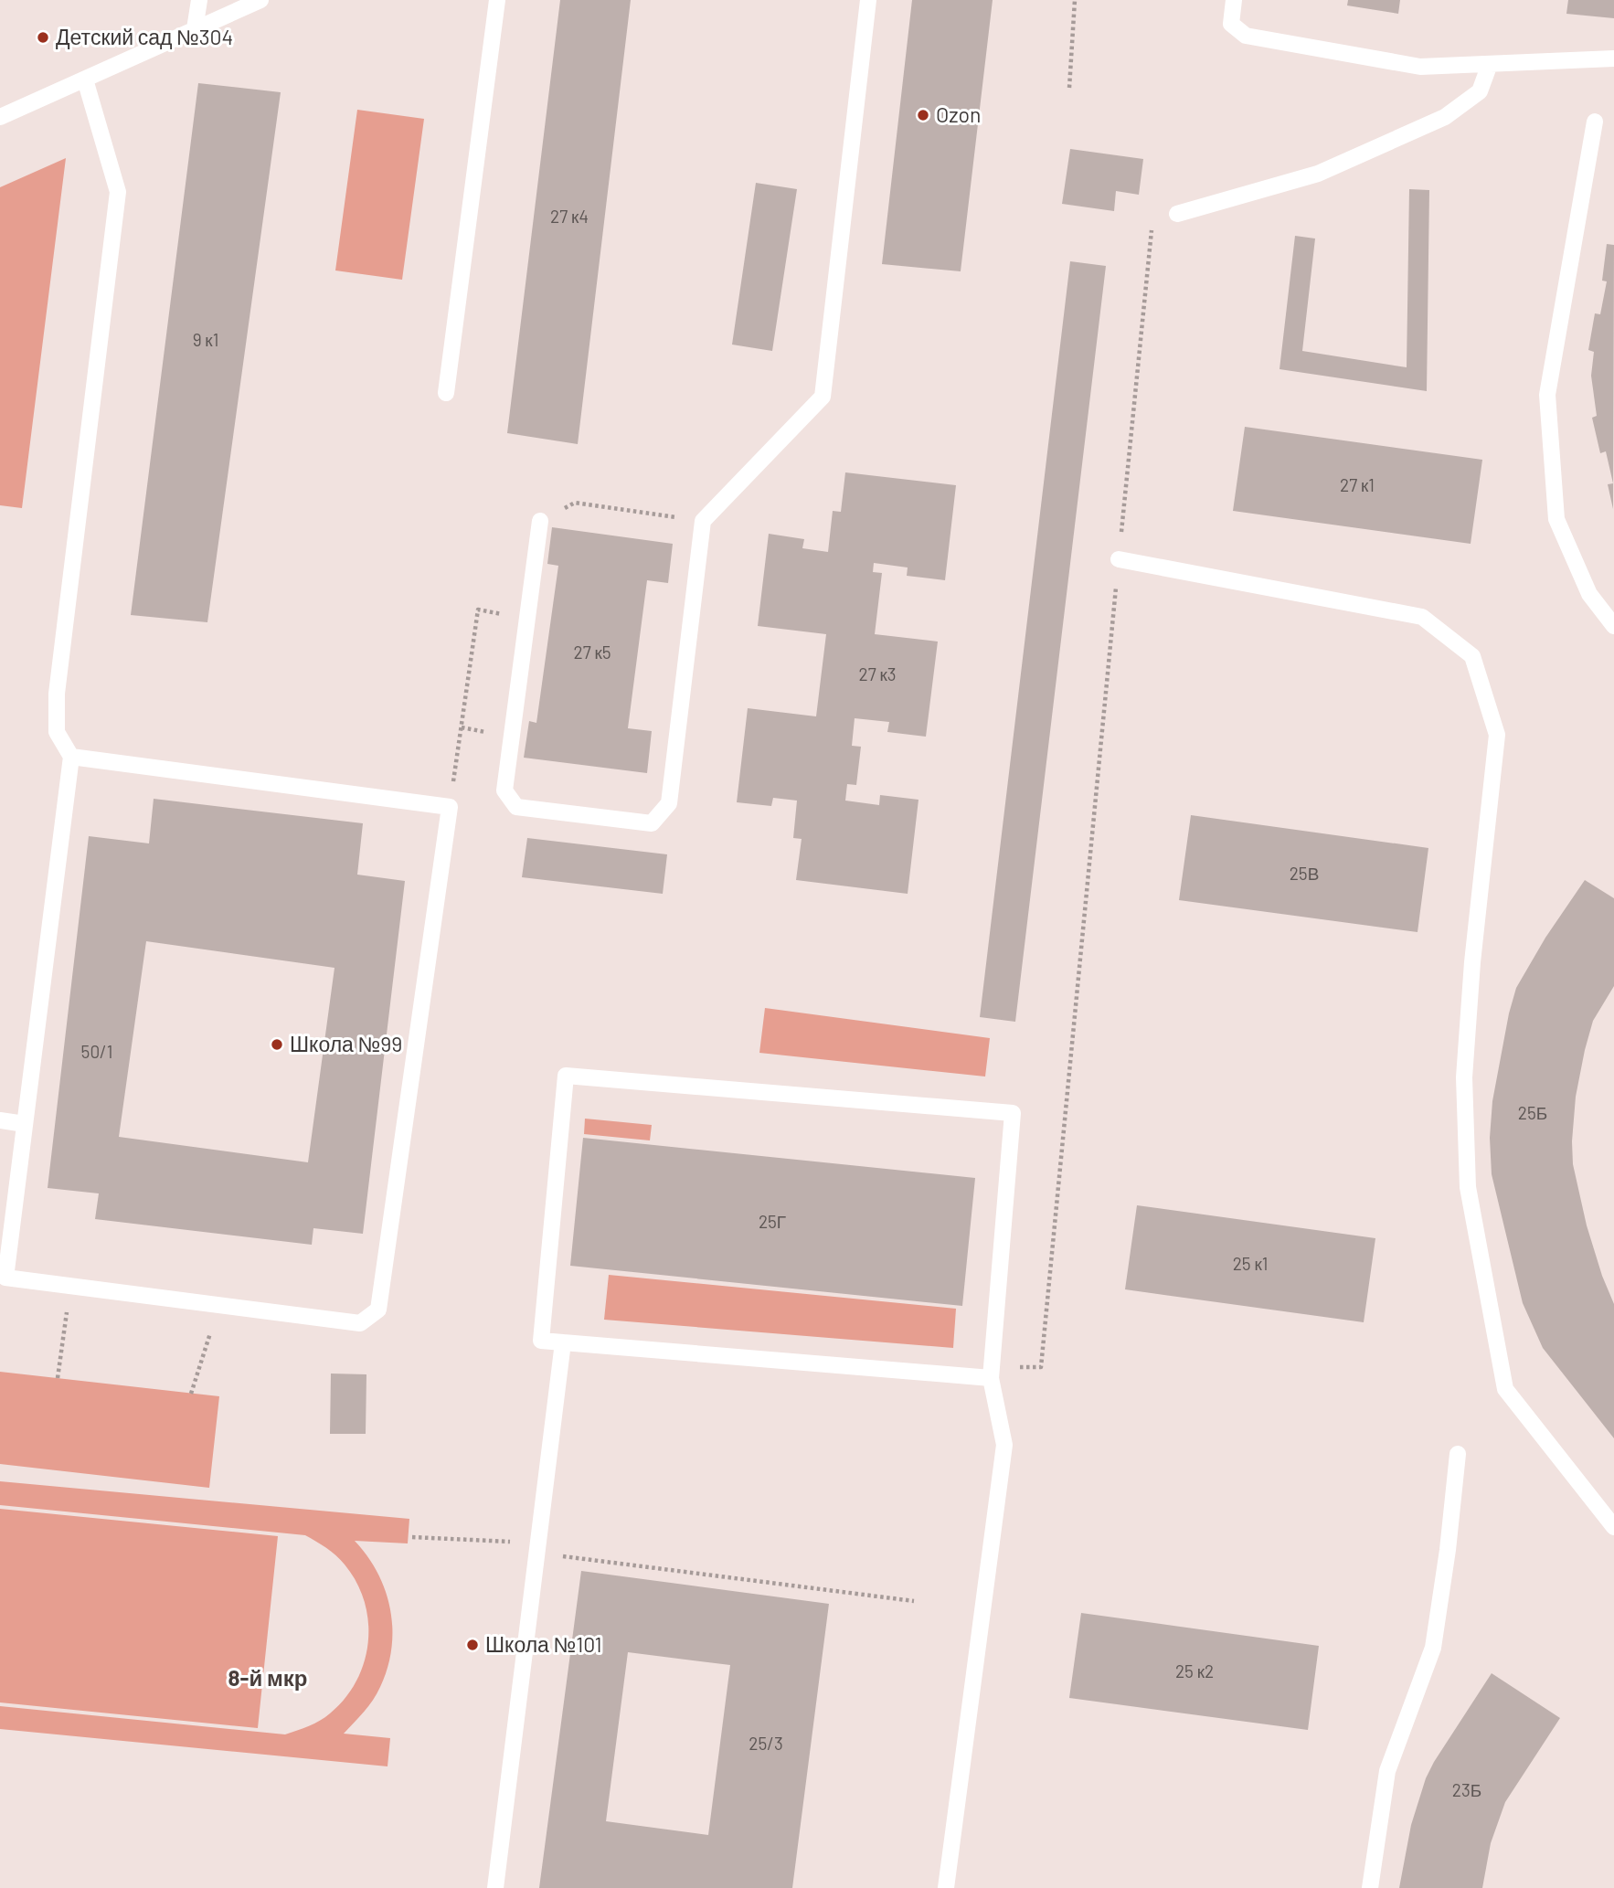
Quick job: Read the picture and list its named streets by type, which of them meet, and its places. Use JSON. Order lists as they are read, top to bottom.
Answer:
{
  "districts": ["8-й мкр"],
  "places": [
    "Детский сад №304",
    "Ozon",
    "Школа №99",
    "Школа №101"
  ],
  "house_numbers": [
    "27 к4",
    "9 к1",
    "27 к1",
    "27 к5",
    "27 к3",
    "25В",
    "50/1",
    "25Б",
    "25Г",
    "25 к1",
    "25 к2",
    "25/3",
    "23Б"
  ]
}
